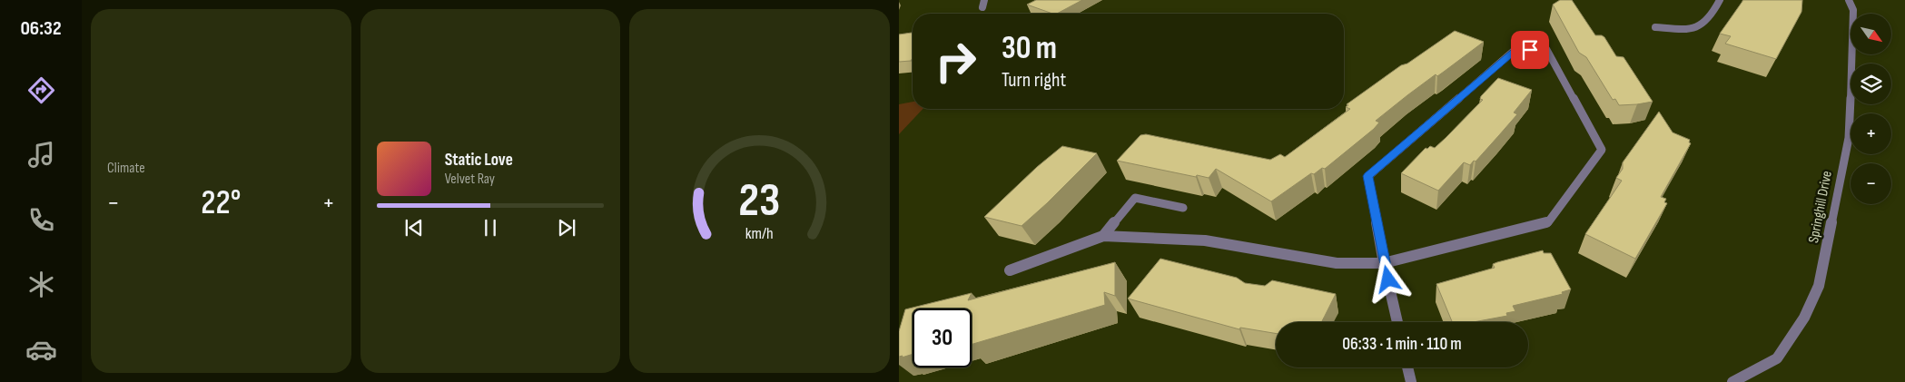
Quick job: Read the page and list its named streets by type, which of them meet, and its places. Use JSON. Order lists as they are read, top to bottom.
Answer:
{
  "streets": {
    "street": ["Springhill Drive"]
  },
  "north": "bottom right",
  "page": {
    "tabs": "06:32",
    "tile": "Climate",
    "map_buttons": ["+", "−"],
    "turn": ["30 m", "Turn right"],
    "song": ["Static Love", "Velvet Ray"],
    "heat": ["−", "22°", "+"],
    "limit": "30",
    "trip": "06:33 · 1 min · 110 m",
    "gauge": ["23", "km/h"]
  }
}
